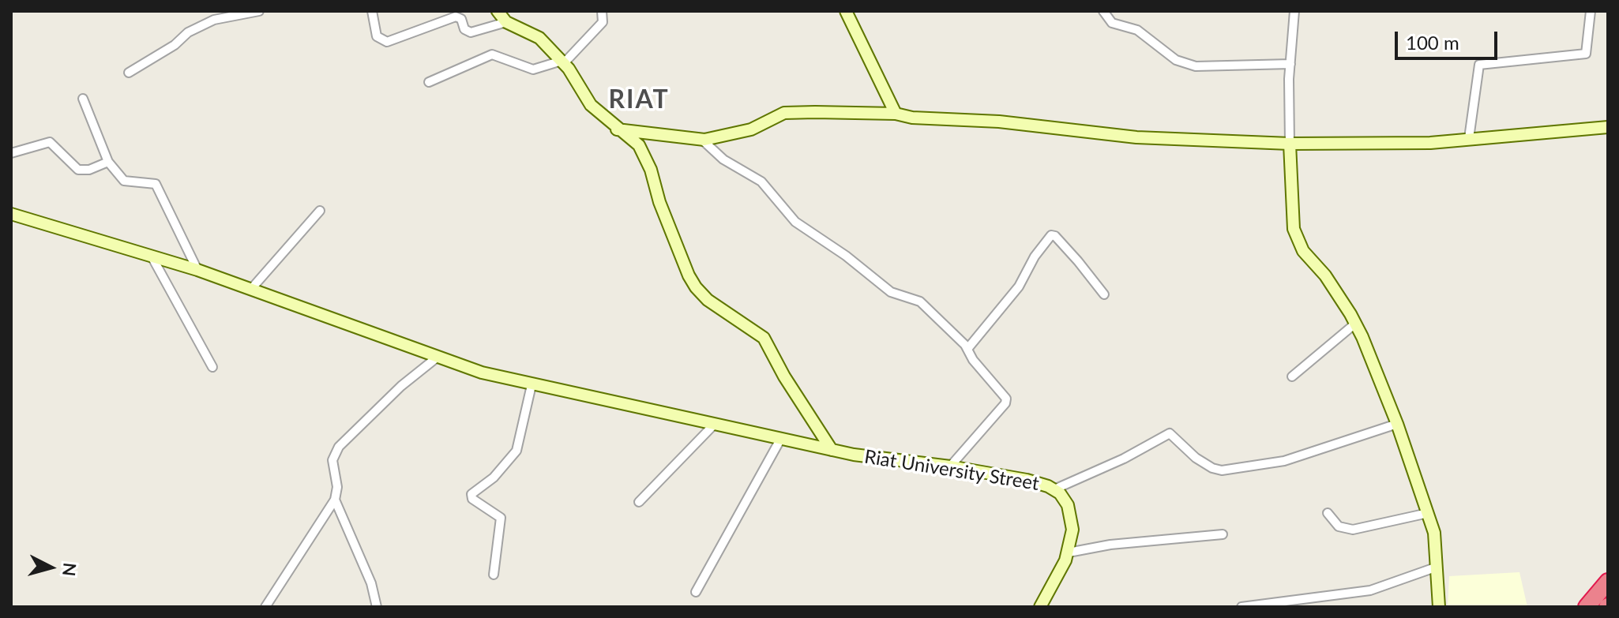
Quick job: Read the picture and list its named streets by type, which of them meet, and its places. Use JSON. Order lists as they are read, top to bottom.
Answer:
{
  "streets": {
    "street": ["Riat University Street"]
  },
  "districts": ["RIAT"],
  "scale_bar": "100 m",
  "north": "right"
}
